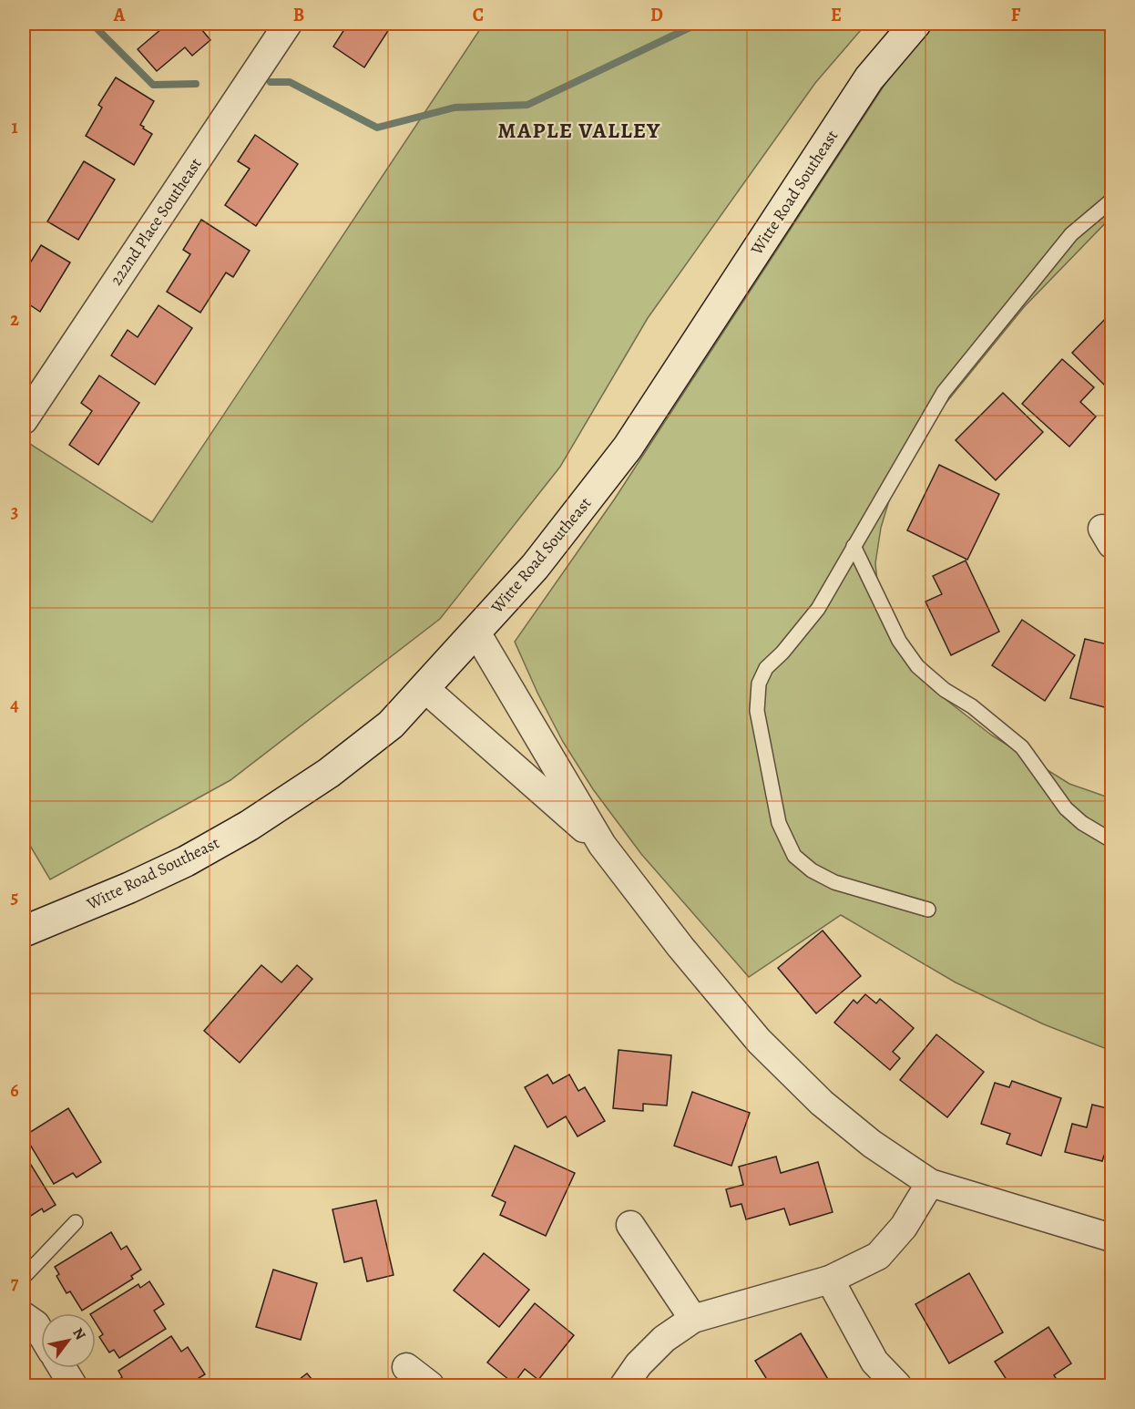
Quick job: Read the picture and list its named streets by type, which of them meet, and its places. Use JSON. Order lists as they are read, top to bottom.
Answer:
{
  "streets": {
    "street": ["Witte Road Southeast", "222nd Place Southeast"]
  },
  "districts": ["MAPLE VALLEY"],
  "north": "top right",
  "grid": {
    "columns": [
      "A",
      "B",
      "C",
      "D",
      "E",
      "F"
    ],
    "rows": [
      "1",
      "2",
      "3",
      "4",
      "5",
      "6",
      "7"
    ]
  }
}
